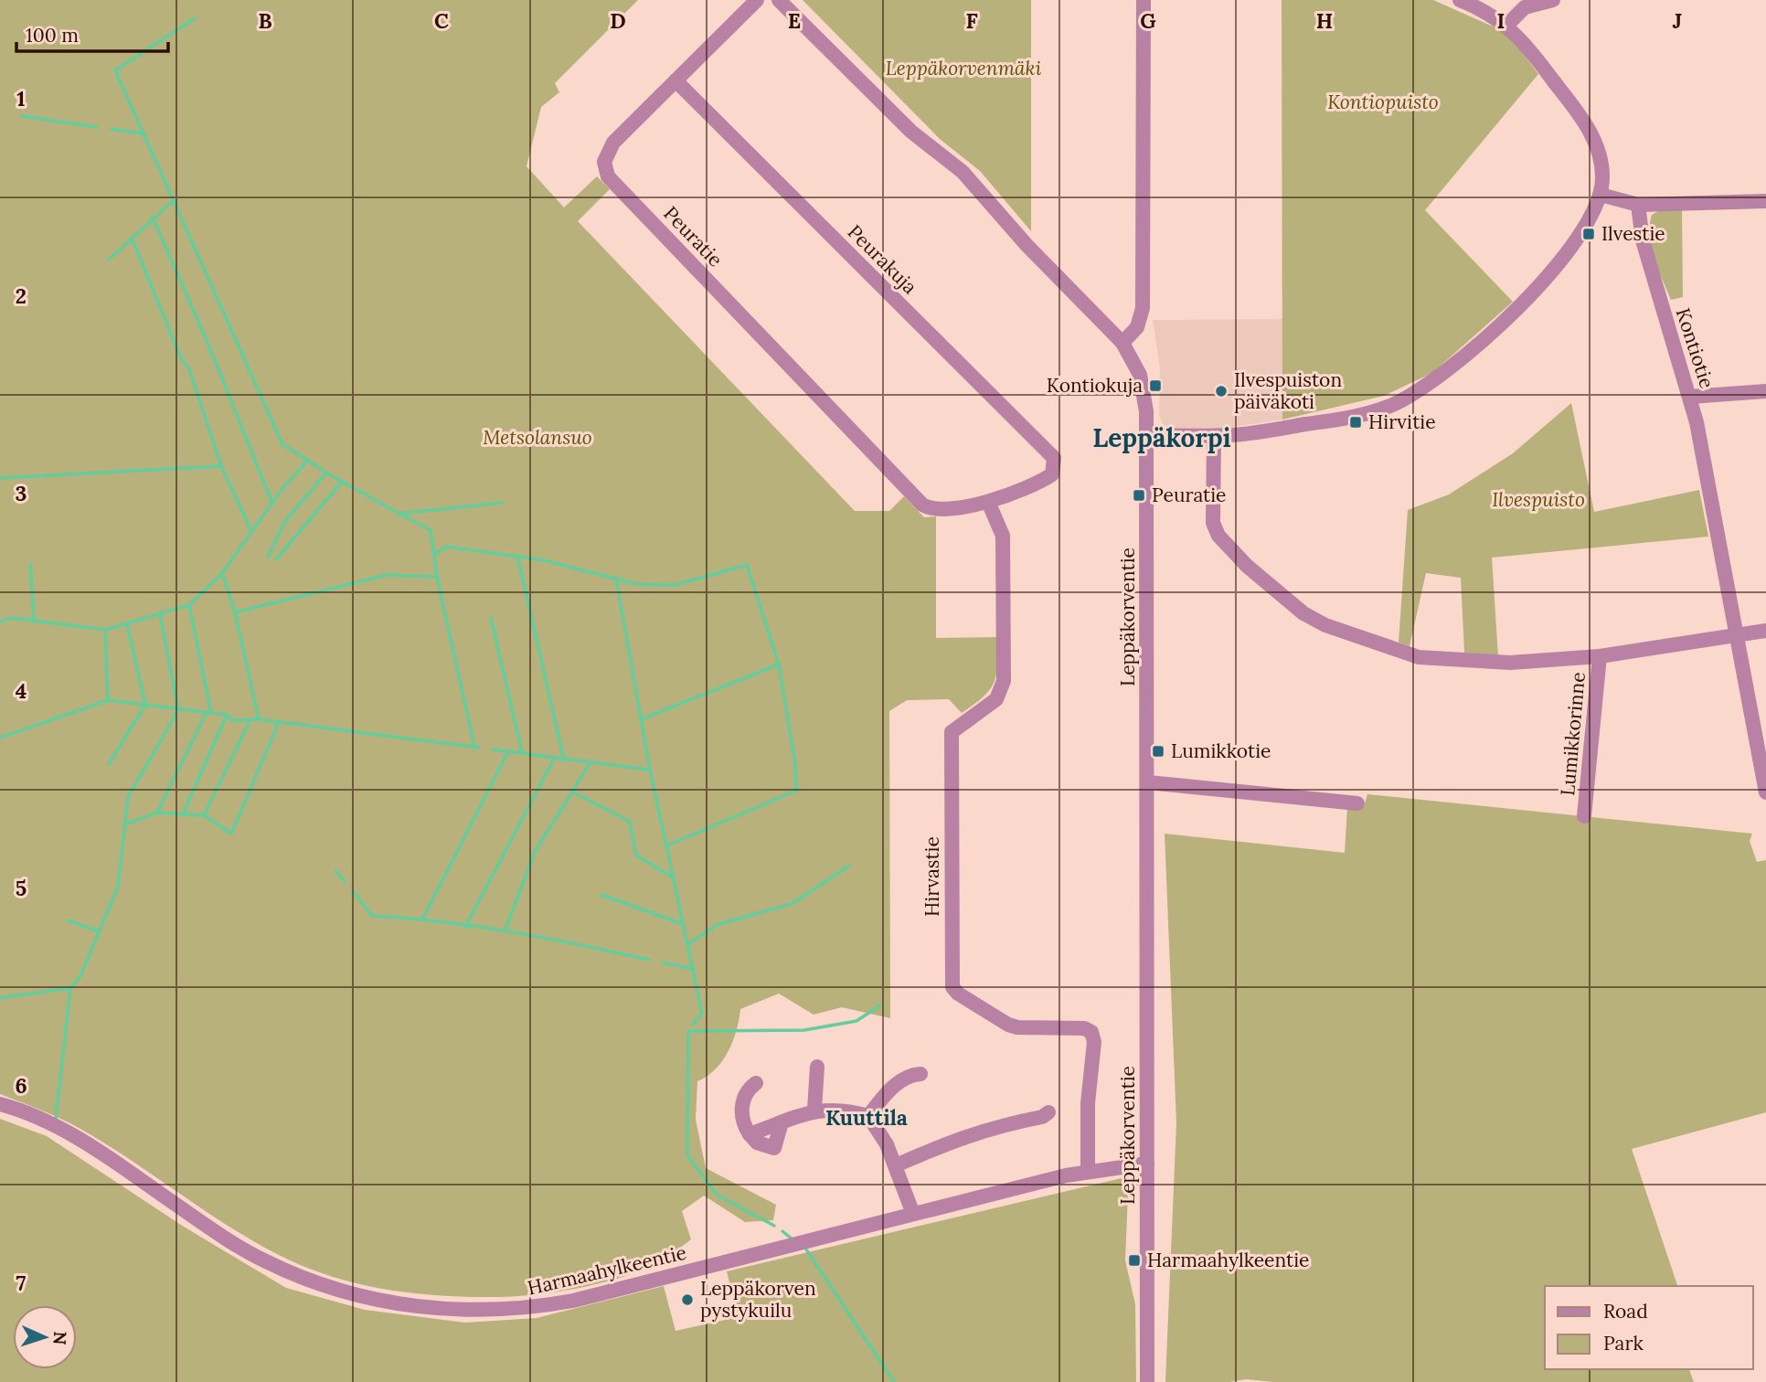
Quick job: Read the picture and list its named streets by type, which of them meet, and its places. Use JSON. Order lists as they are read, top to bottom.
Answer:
{
  "streets": {
    "street": [
      "Peuratie",
      "Peurakuja",
      "Kontiotie",
      "Leppäkorventie",
      "Lumikkorinne",
      "Hirvastie",
      "Harmaahylkeentie"
    ]
  },
  "crossings": [
    ["Peuratie", "Peurakuja"],
    ["Peuratie", "Hirvastie"],
    ["Leppäkorventie", "Harmaahylkeentie"],
    ["Hirvastie", "Harmaahylkeentie"]
  ],
  "districts": ["Leppäkorpi", "Kuuttila"],
  "parks": [
    "Leppäkorvenmäki",
    "Kontiopuisto",
    "Metsolansuo",
    "Ilvespuisto"
  ],
  "places": {
    "transit": [
      "Ilvestie",
      "Kontiokuja",
      "Hirvitie",
      "Peuratie",
      "Lumikkotie",
      "Harmaahylkeentie"
    ],
    "other": ["Ilvespuiston päiväkoti", "Leppäkorven pystykuilu"]
  },
  "legend": ["Road", "Park"],
  "scale_bar": "100 m",
  "north": "right",
  "grid": {
    "columns": [
      "B",
      "C",
      "D",
      "E",
      "F",
      "G",
      "H",
      "I",
      "J"
    ],
    "rows": [
      "1",
      "2",
      "3",
      "4",
      "5",
      "6",
      "7"
    ]
  }
}
